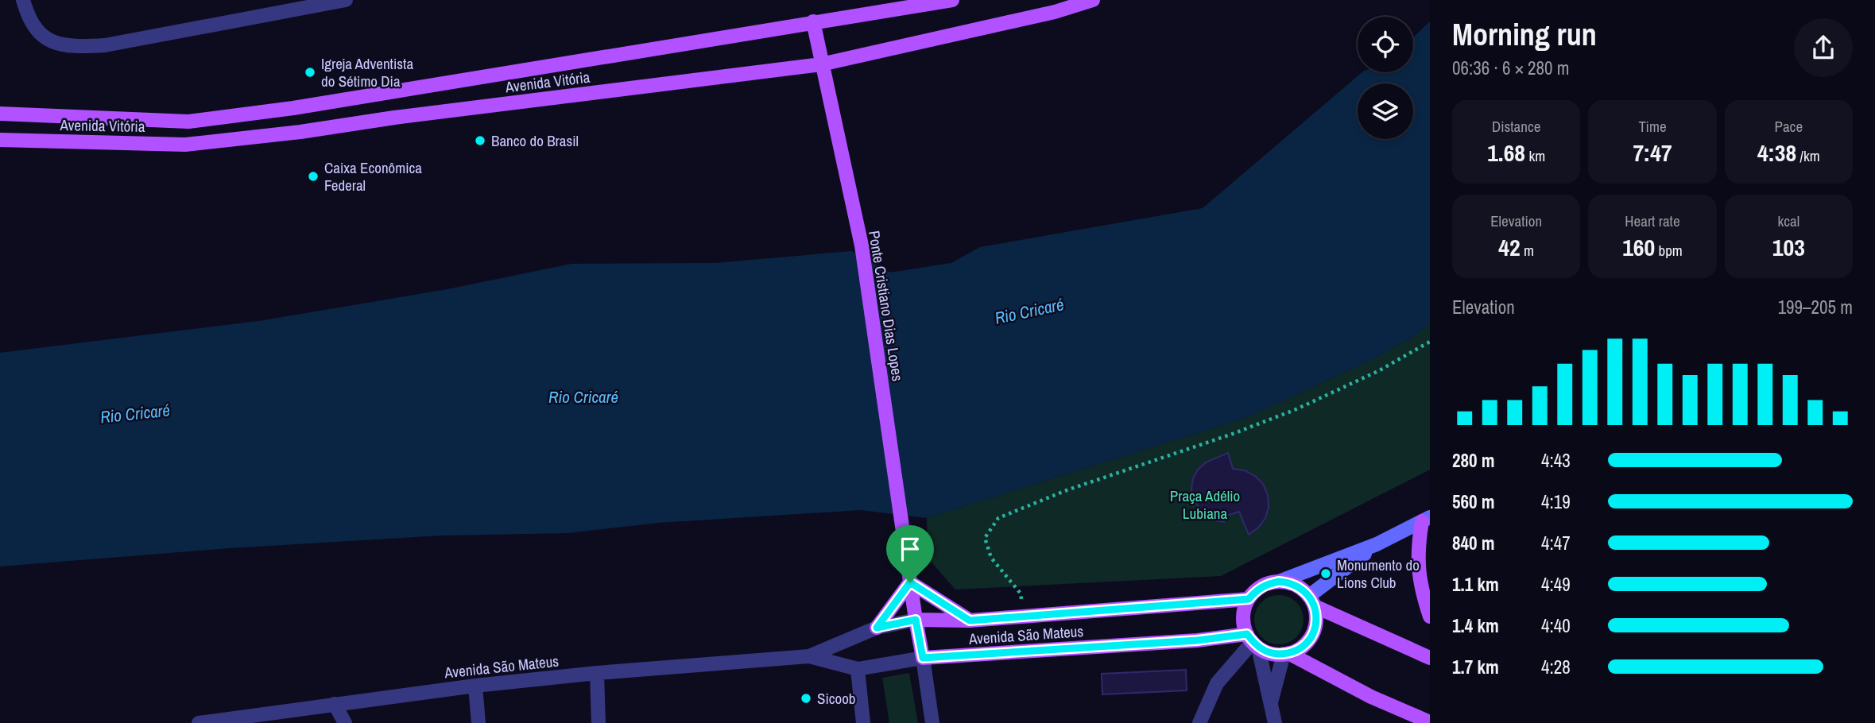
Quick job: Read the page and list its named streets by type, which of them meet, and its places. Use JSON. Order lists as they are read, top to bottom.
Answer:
{
  "streets": {
    "main road": ["Avenida Vitória", "Ponte Cristiano Dias Lopes", "Avenida São Mateus"]
  },
  "crossings": [
    ["Avenida Vitória", "Ponte Cristiano Dias Lopes"],
    ["Ponte Cristiano Dias Lopes", "Avenida São Mateus"]
  ],
  "water": ["Rio Cricaré"],
  "parks": ["Praça Adélio Lubiana"],
  "places": [
    "Igreja Adventista do Sétimo Dia",
    "Banco do Brasil",
    "Caixa Econômica Federal",
    "Monumento do Lions Club",
    "Sicoob"
  ],
  "page": {
    "heading": ["Morning run", "06:36 · 6 × 280 m"],
    "stats": [
      ["Distance", "1.68 km"],
      ["Time", "7:47"],
      ["Pace", "4:38 /km"],
      ["Elevation", "42 m"],
      ["Heart rate", "160 bpm"],
      ["kcal", "103"]
    ],
    "chart": ["Elevation", "199–205 m"],
    "list": [
      {
        "name": "280 m",
        "note": "4:43"
      },
      {
        "name": "560 m",
        "note": "4:19"
      },
      {
        "name": "840 m",
        "note": "4:47"
      },
      {
        "name": "1.1 km",
        "note": "4:49"
      },
      {
        "name": "1.4 km",
        "note": "4:40"
      },
      {
        "name": "1.7 km",
        "note": "4:28"
      }
    ]
  }
}
